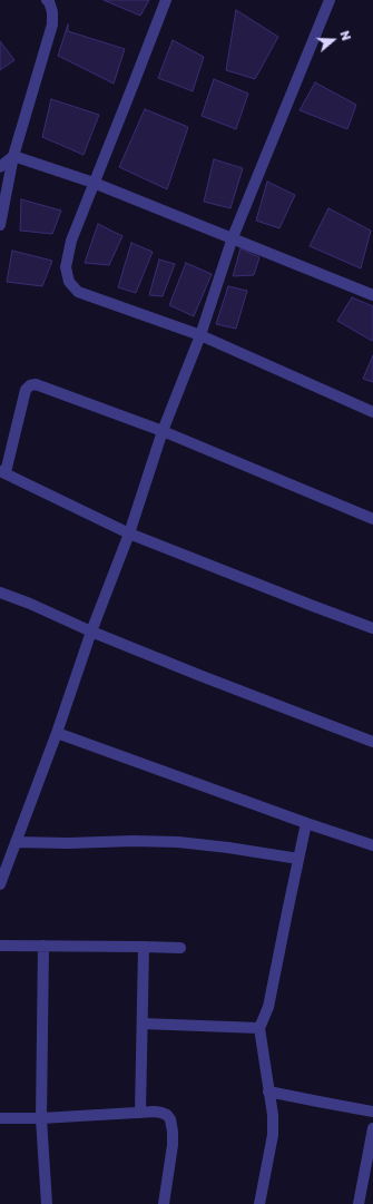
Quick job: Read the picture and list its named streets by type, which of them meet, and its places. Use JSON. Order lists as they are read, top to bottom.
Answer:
{
  "north": "right"
}
